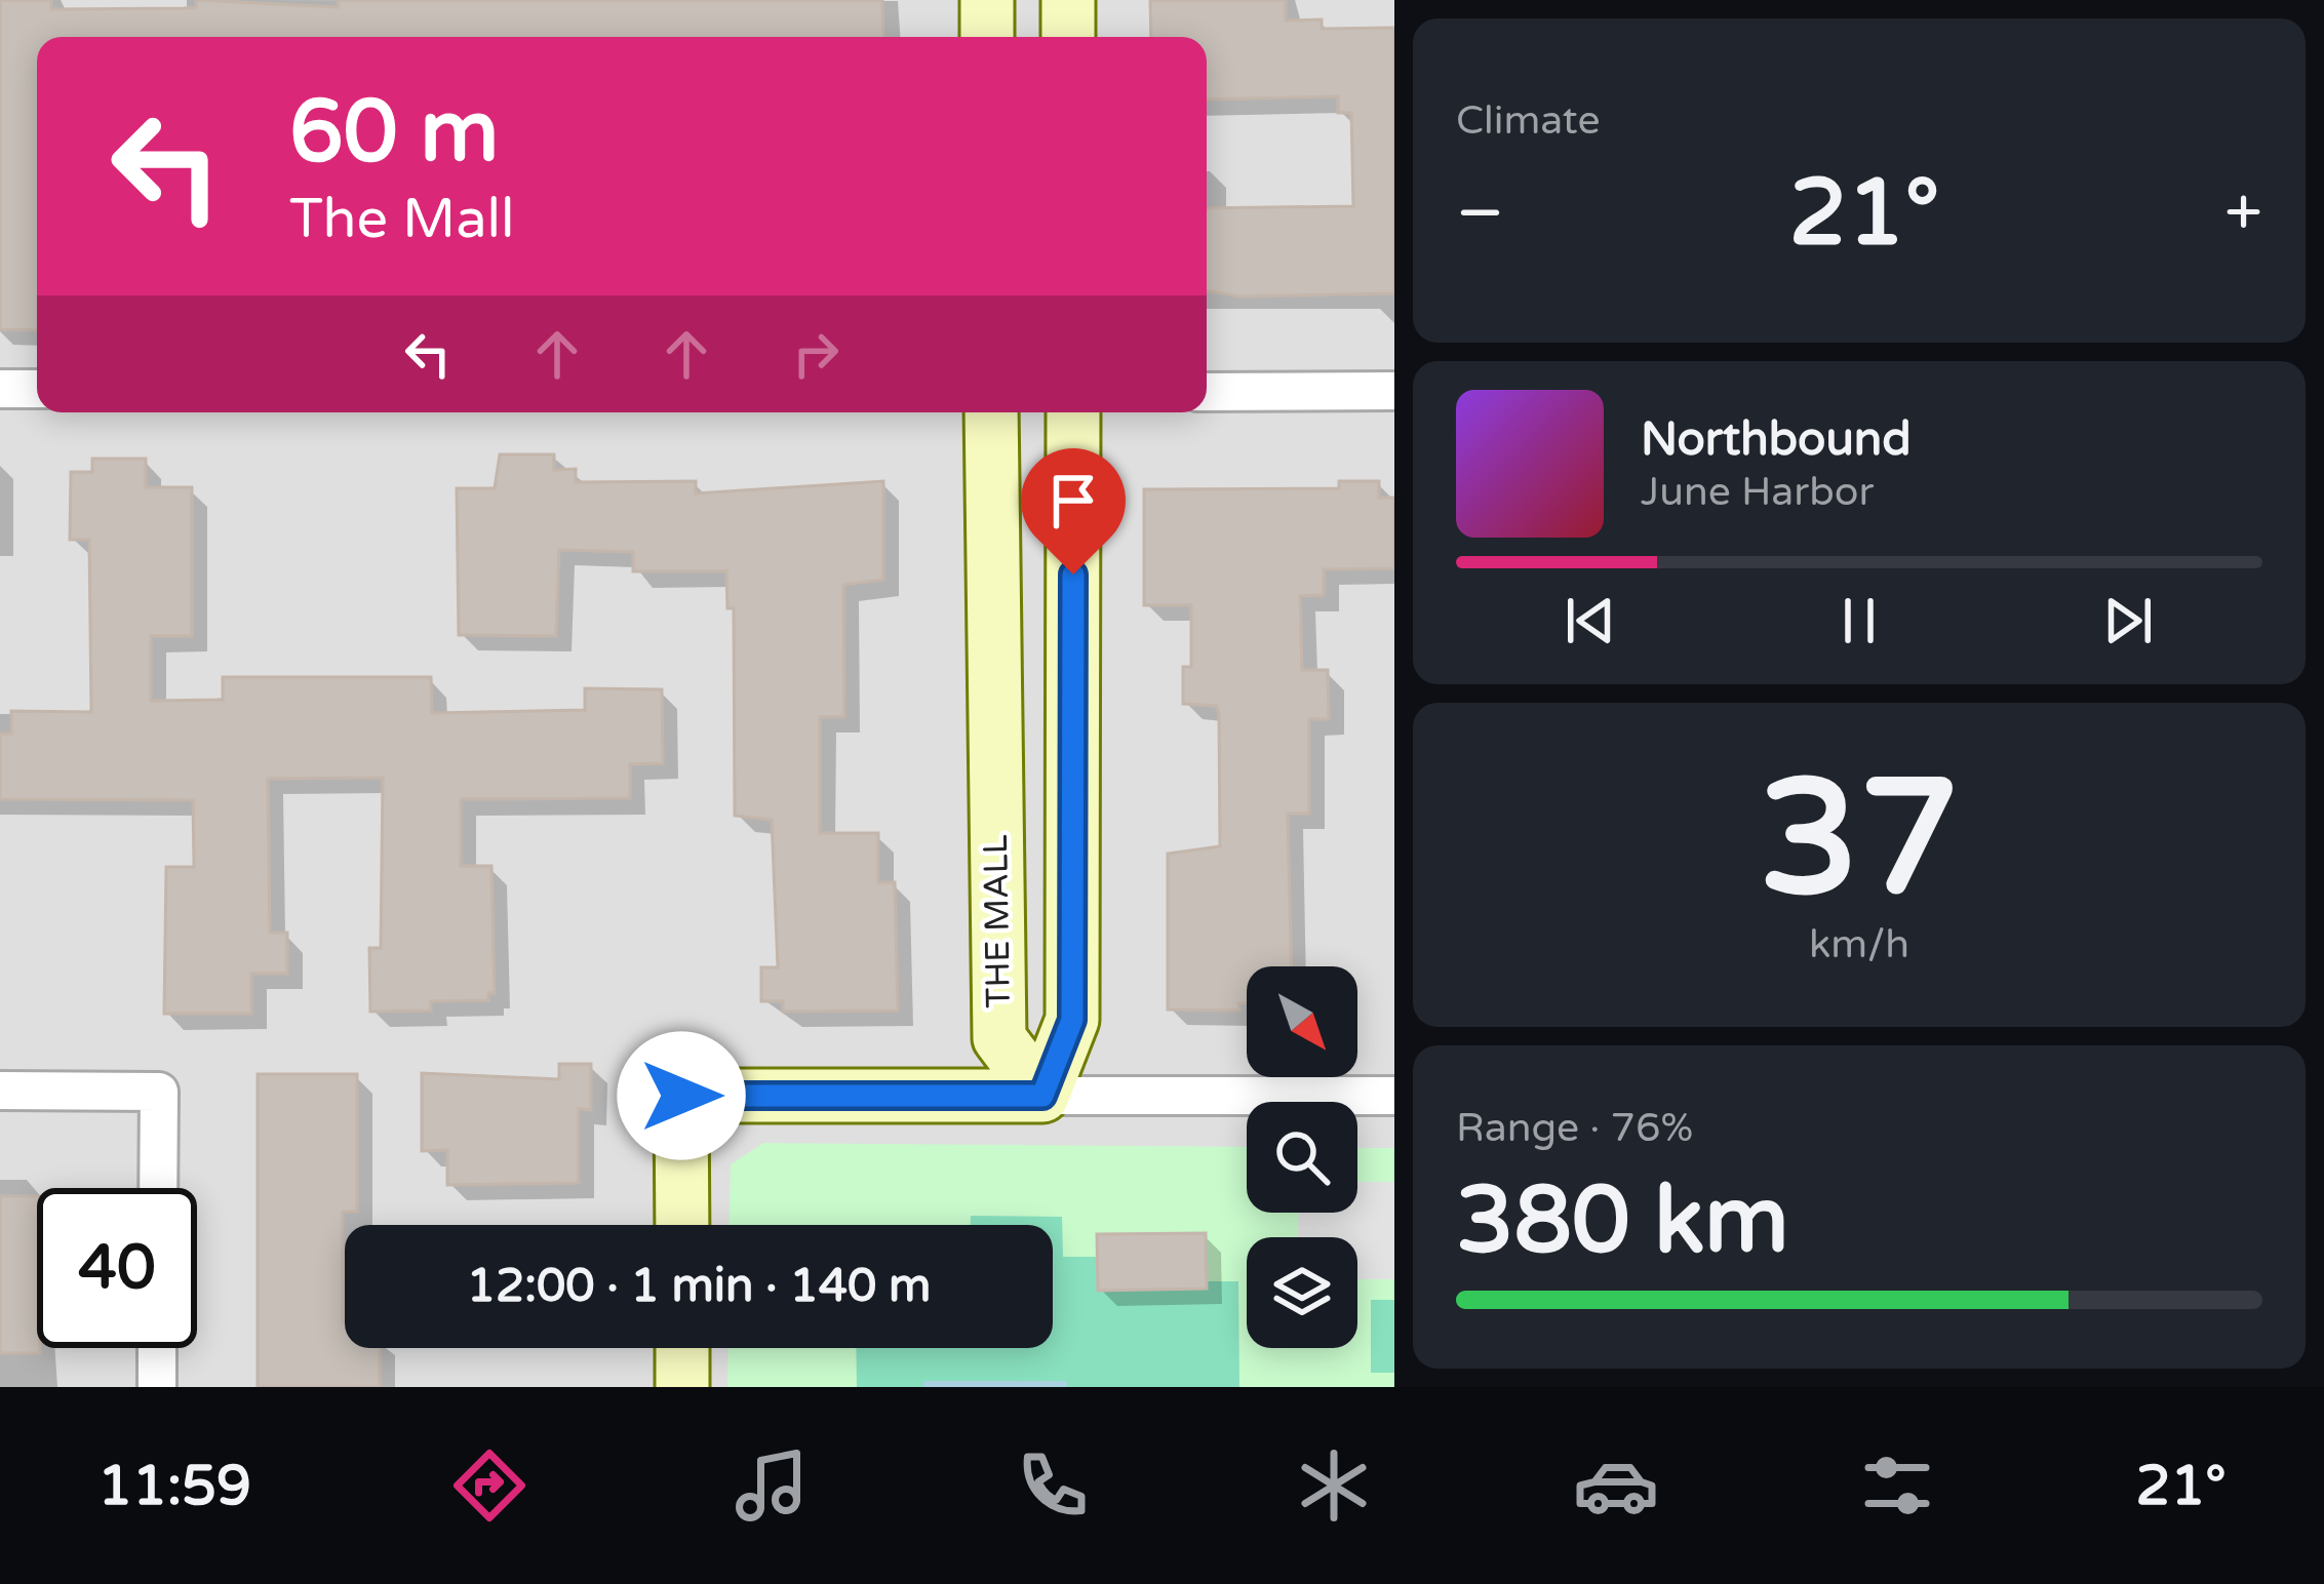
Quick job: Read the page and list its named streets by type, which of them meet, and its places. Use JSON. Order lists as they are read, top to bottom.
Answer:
{
  "streets": {
    "street": ["THE MALL"]
  },
  "north": "bottom right",
  "page": {
    "tile": [
      "Climate",
      ["37", "km/h"],
      ["Range · 76%", "380 km"]
    ],
    "turn": ["60 m", "The Mall"],
    "heat": ["−", "21°", "+"],
    "song": ["Northbound", "June Harbor"],
    "limit": "40",
    "trip": "12:00 · 1 min · 140 m",
    "tabs": ["11:59", "21°"]
  }
}
